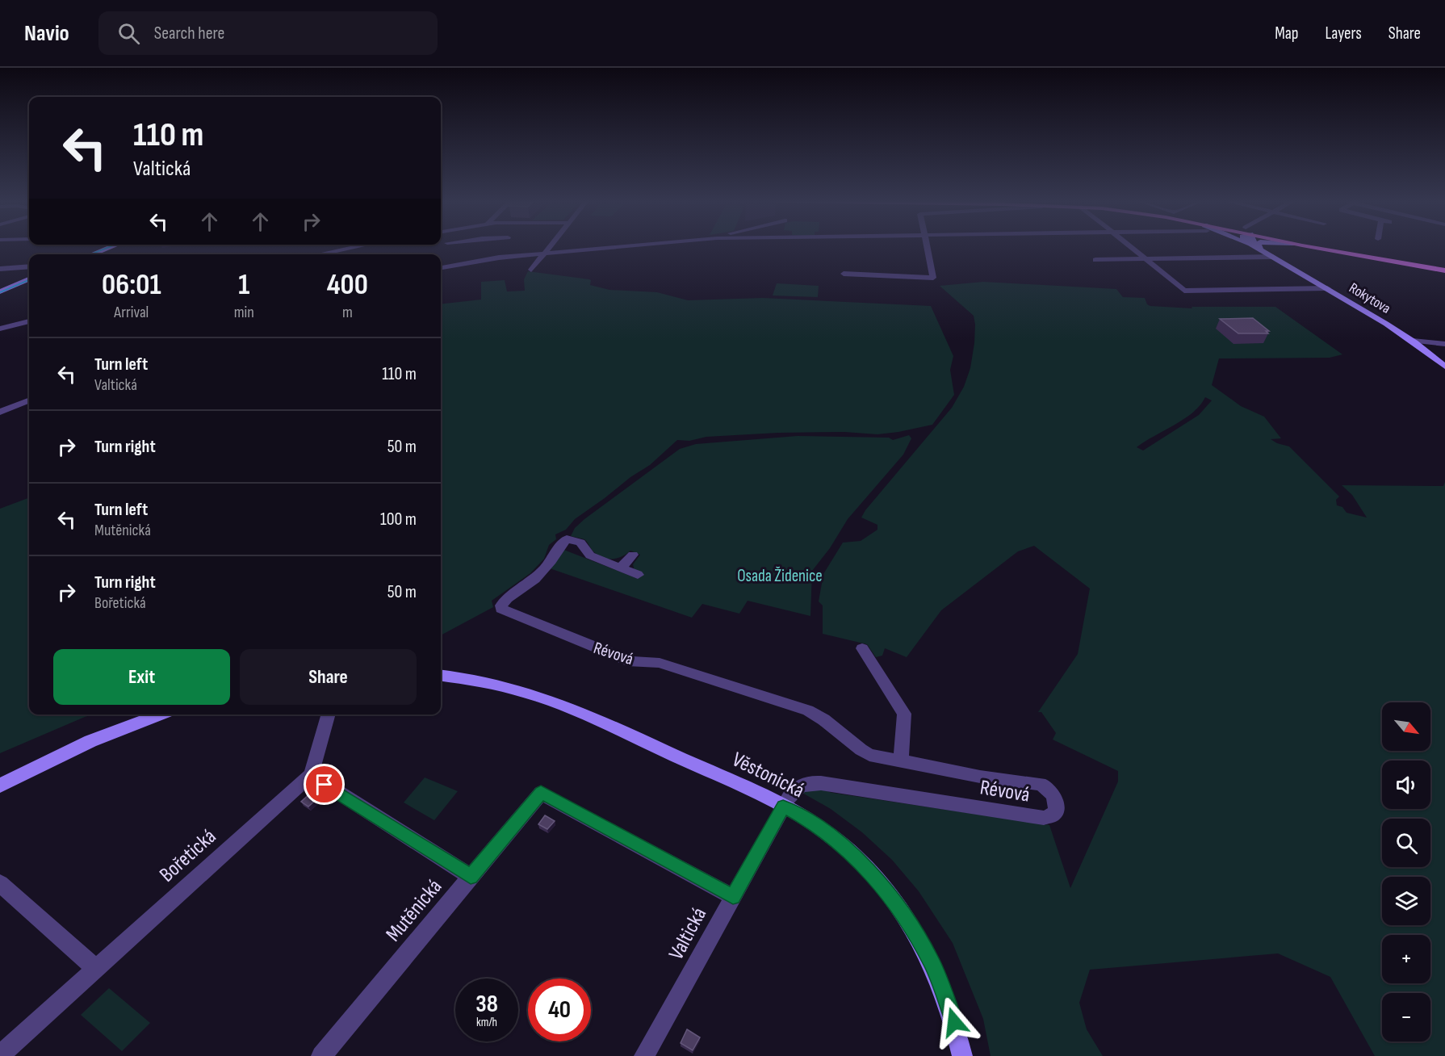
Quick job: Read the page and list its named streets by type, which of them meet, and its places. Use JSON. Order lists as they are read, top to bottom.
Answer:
{
  "streets": {
    "main road": ["Rokytova", "Věstonická"],
    "street": [
      "Révová",
      "Bořetická",
      "Mutěnická",
      "Valtická"
    ]
  },
  "crossings": [
    ["Révová", "Věstonická"],
    ["Révová", "Valtická"],
    ["Věstonická", "Valtická"],
    ["Mutěnická", "Valtická"]
  ],
  "parks": ["Osada Židenice"],
  "north": "bottom right",
  "page": {
    "header": "Navio",
    "search": "Search here",
    "nav": ["Map", "Layers", "Share"],
    "turn": ["110 m", "Valtická"],
    "eta": [
      "06:01",
      "Arrival",
      "1",
      "min",
      "400",
      "m"
    ],
    "list": [
      {
        "name": "Turn left",
        "note": "Valtická",
        "value": "110 m"
      },
      {
        "name": "Turn right",
        "value": "50 m"
      },
      {
        "name": "Turn left",
        "note": "Mutěnická",
        "value": "100 m"
      },
      {
        "name": "Turn right",
        "note": "Bořetická",
        "value": "50 m"
      }
    ],
    "buttons": ["Exit", "Share"],
    "map_buttons": ["+", "−"],
    "speed": "38 km/h",
    "limit": "40"
  }
}
